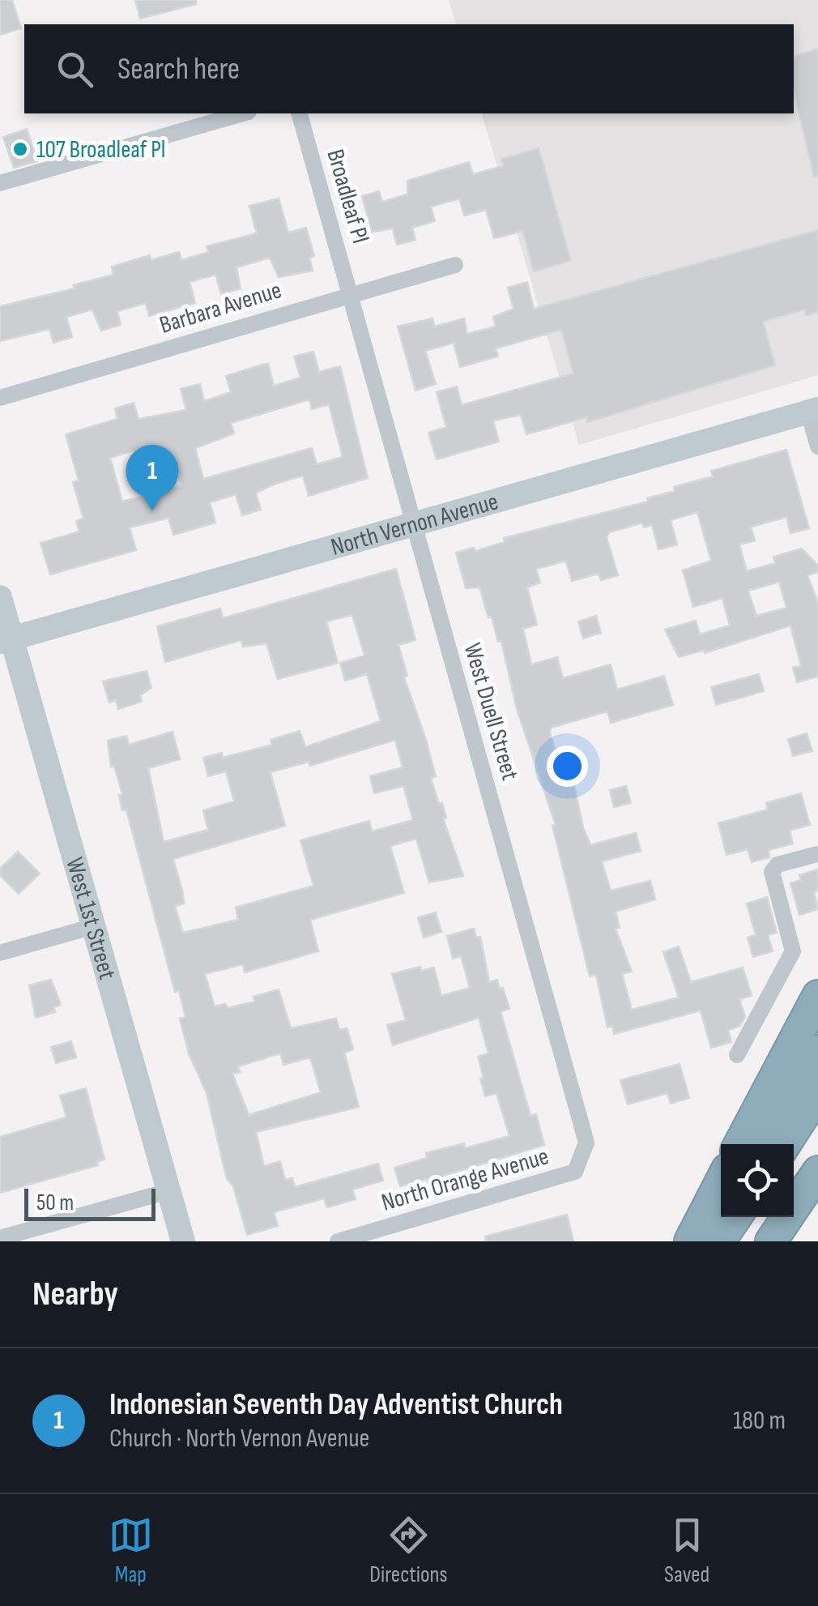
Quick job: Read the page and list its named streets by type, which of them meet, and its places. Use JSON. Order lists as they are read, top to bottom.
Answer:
{
  "streets": {
    "street": [
      "Broadleaf Pl",
      "Barbara Avenue",
      "North Vernon Avenue",
      "West Duell Street",
      "West 1st Street",
      "North Orange Avenue"
    ]
  },
  "crossings": [
    ["Broadleaf Pl", "Barbara Avenue"],
    ["Broadleaf Pl", "West Duell Street"],
    ["Barbara Avenue", "West Duell Street"],
    ["North Vernon Avenue", "West Duell Street"],
    ["North Vernon Avenue", "West 1st Street"],
    ["West Duell Street", "North Orange Avenue"]
  ],
  "places": ["107 Broadleaf Pl"],
  "scale_bar": "50 m",
  "page": {
    "search": "Search here",
    "pins": "1",
    "scale": "50 m",
    "heading": "Nearby",
    "list": [
      {
        "mark": "1",
        "name": "Indonesian Seventh Day Adventist Church",
        "note": "Church · North Vernon Avenue",
        "value": "180 m"
      }
    ],
    "nav": ["Map", "Directions", "Saved"]
  }
}
